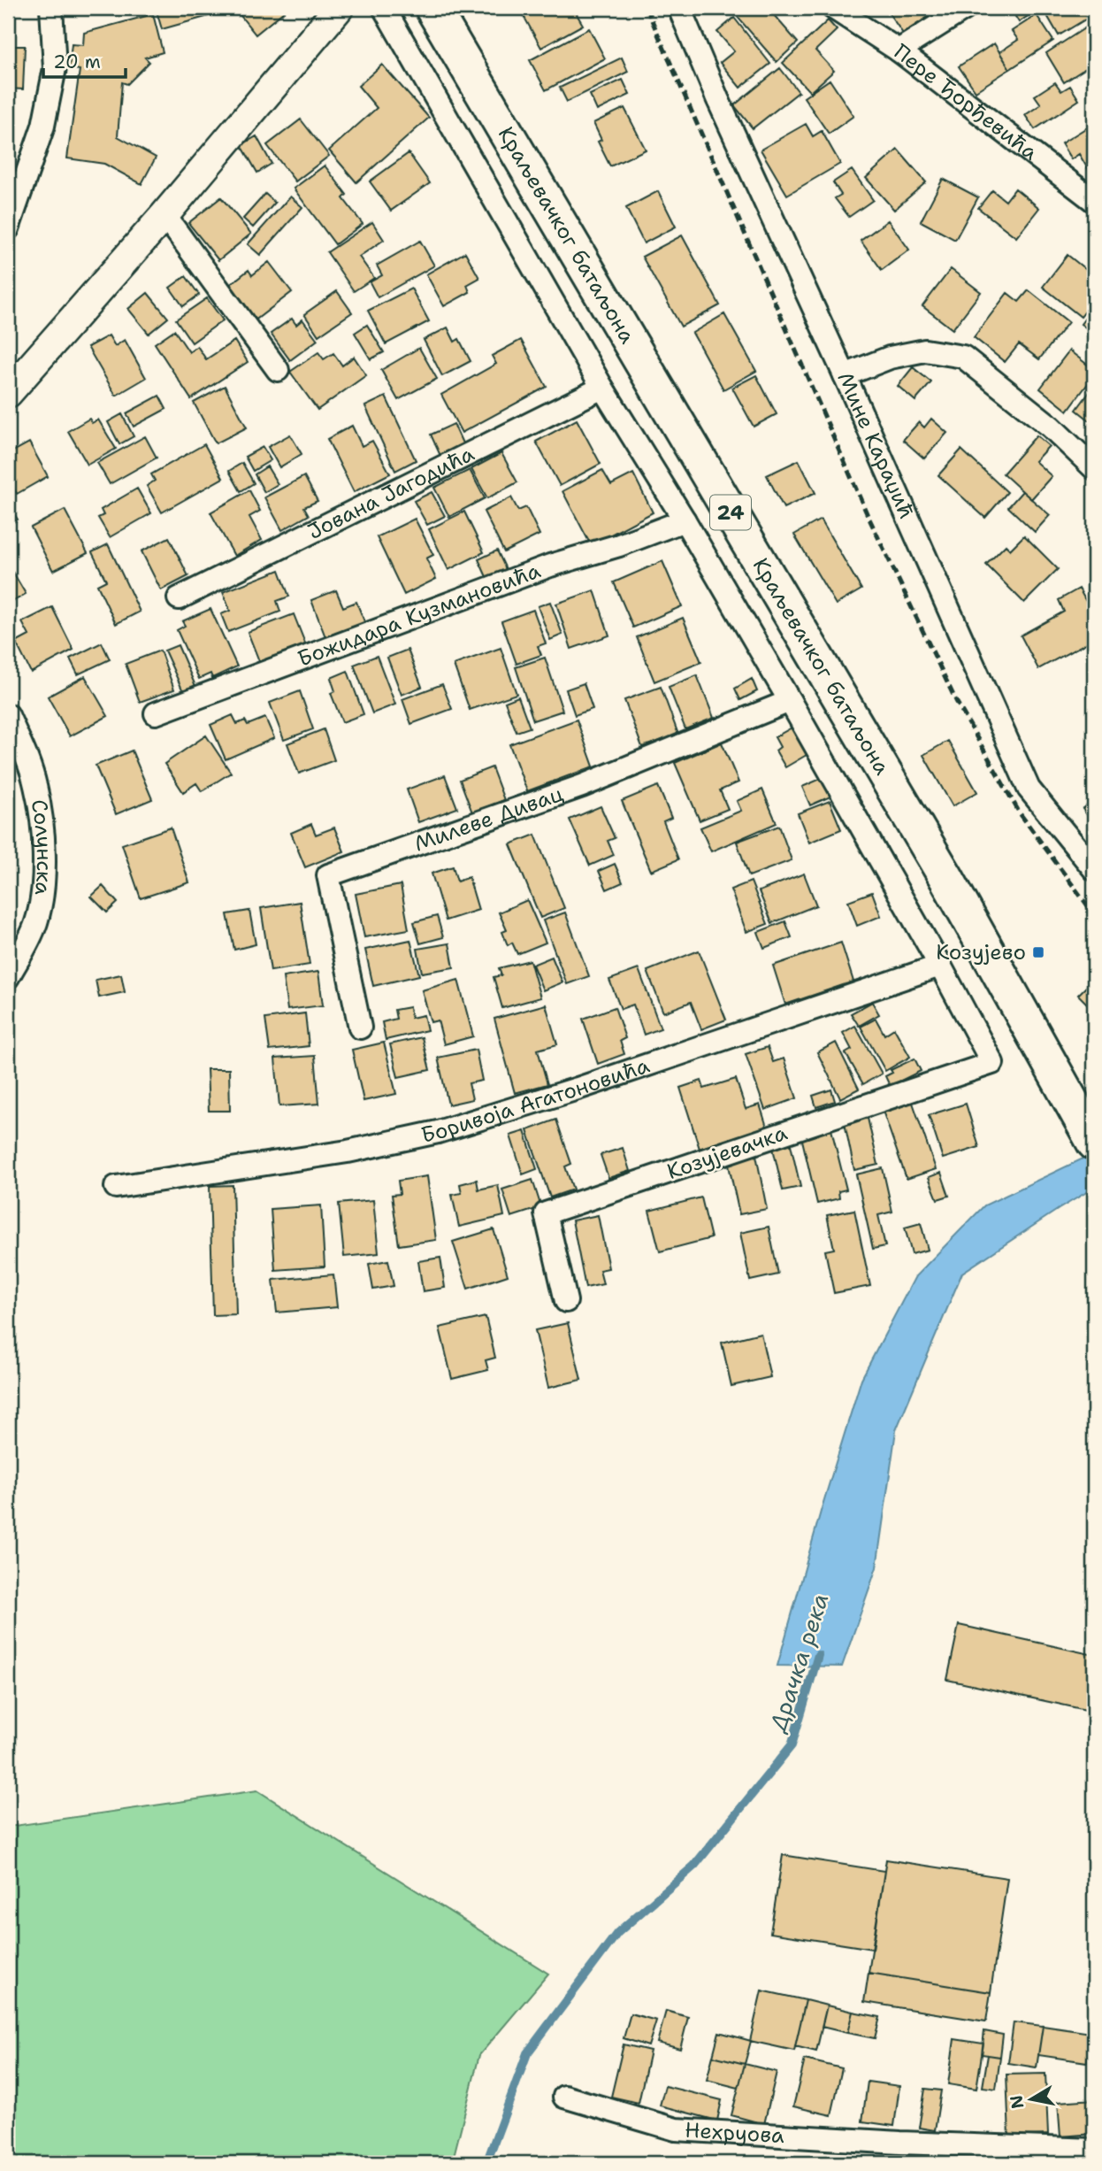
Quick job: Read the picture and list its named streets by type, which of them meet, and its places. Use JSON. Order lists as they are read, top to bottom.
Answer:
{
  "streets": {
    "main road": ["Краљевачког батаљона", "24"],
    "street": [
      "Пере Ђорђевића",
      "Мине Караџић",
      "Јована Јагодића",
      "Божидара Кузмановића",
      "Милеве Дивац",
      "Солунска",
      "Боривоја Агатоновића",
      "Козујевачка",
      "Нехруова"
    ]
  },
  "crossings": [
    ["Боривоја Агатоновића", "Козујевачка"]
  ],
  "water": ["Драчка река"],
  "places": {
    "transit": ["Козујево"]
  },
  "scale_bar": "20 m",
  "north": "left"
}
